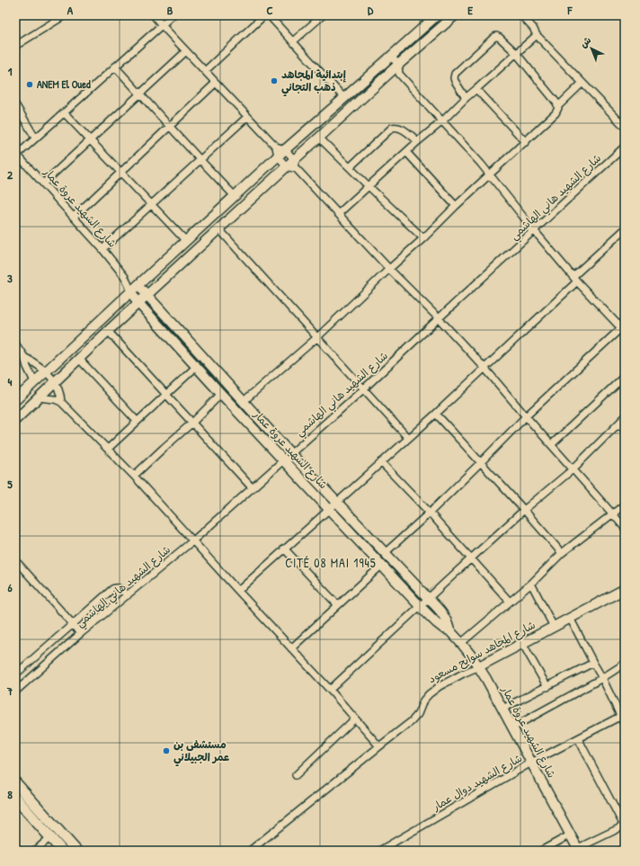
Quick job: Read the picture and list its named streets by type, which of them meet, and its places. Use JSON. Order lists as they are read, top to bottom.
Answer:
{
  "streets": {
    "street": [
      "شارع الشهيد هاني الهاشمي",
      "شارع الشهيد عروة عمار",
      "شارع المجاهد سوايح مسعود",
      "شارع الشهيد دوال عمار"
    ]
  },
  "crossings": [
    ["شارع الشهيد هاني الهاشمي", "شارع الشهيد عروة عمار"],
    ["شارع الشهيد عروة عمار", "شارع المجاهد سوايح مسعود"],
    ["شارع الشهيد عروة عمار", "شارع الشهيد دوال عمار"]
  ],
  "districts": ["CITÉ 08 MAI 1945"],
  "places": ["إبتدائية المجاهد ذهب التجاني", "ANEM El Oued", "مستشفى بن عمر الجبيلاني"],
  "north": "top left",
  "grid": {
    "columns": [
      "A",
      "B",
      "C",
      "D",
      "E",
      "F"
    ],
    "rows": [
      "1",
      "2",
      "3",
      "4",
      "5",
      "6",
      "7",
      "8"
    ]
  }
}
